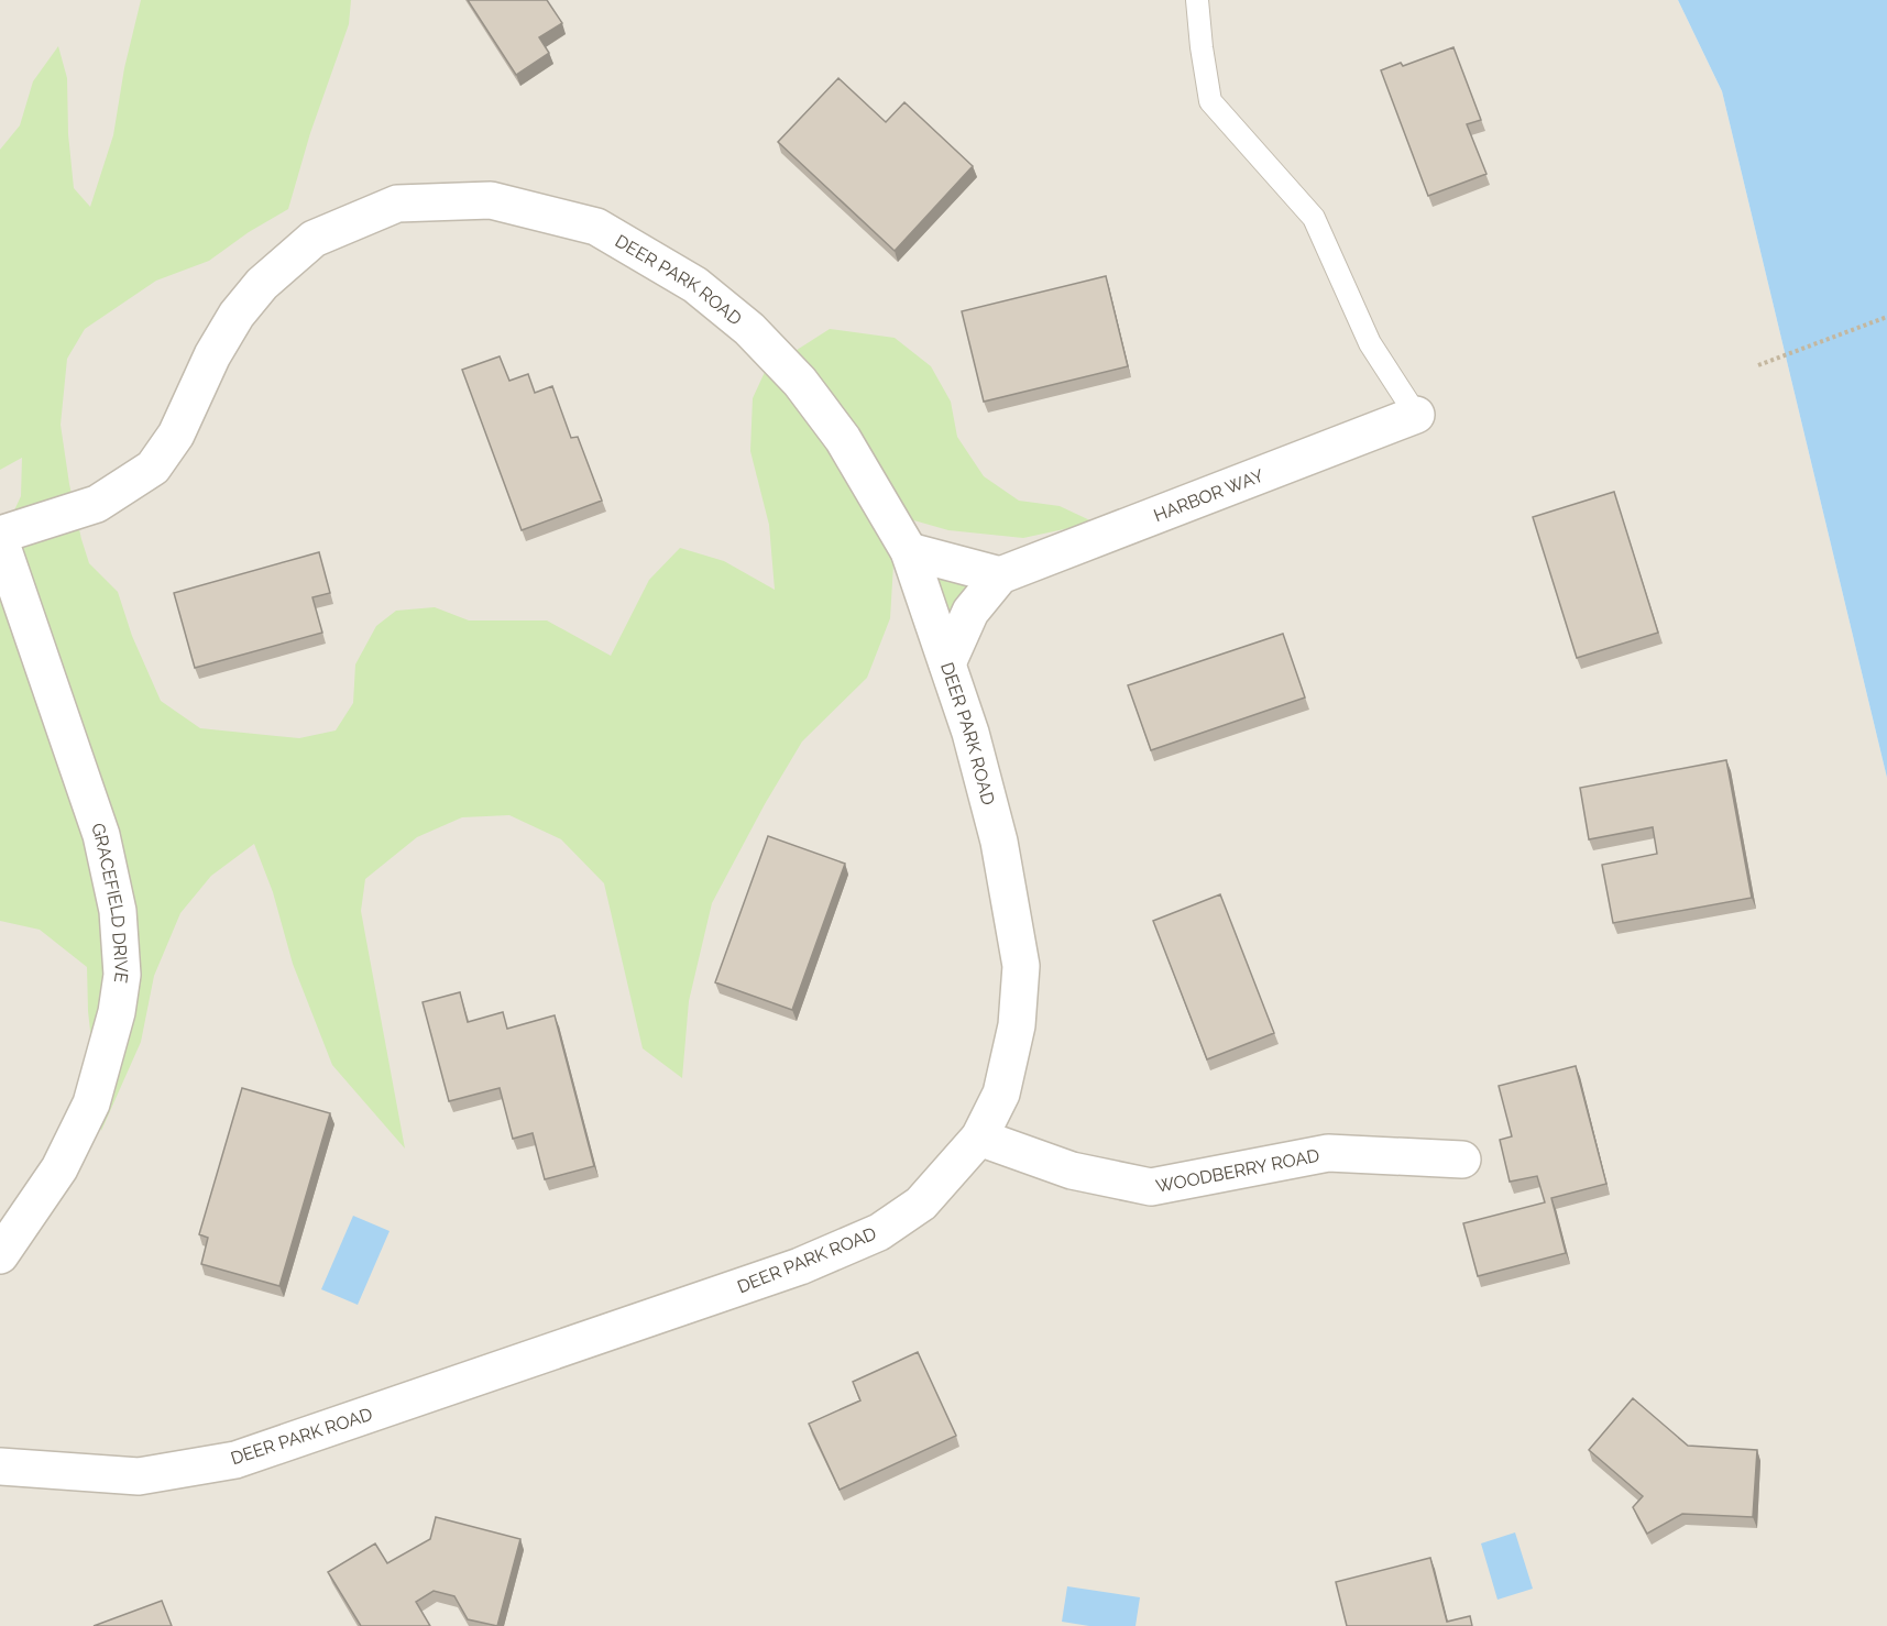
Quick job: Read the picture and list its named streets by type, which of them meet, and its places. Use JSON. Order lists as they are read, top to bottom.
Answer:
{
  "streets": {
    "street": [
      "DEER PARK ROAD",
      "HARBOR WAY",
      "GRACEFIELD DRIVE",
      "WOODBERRY ROAD"
    ]
  },
  "crossings": [
    ["DEER PARK ROAD", "HARBOR WAY"],
    ["DEER PARK ROAD", "WOODBERRY ROAD"]
  ]
}
